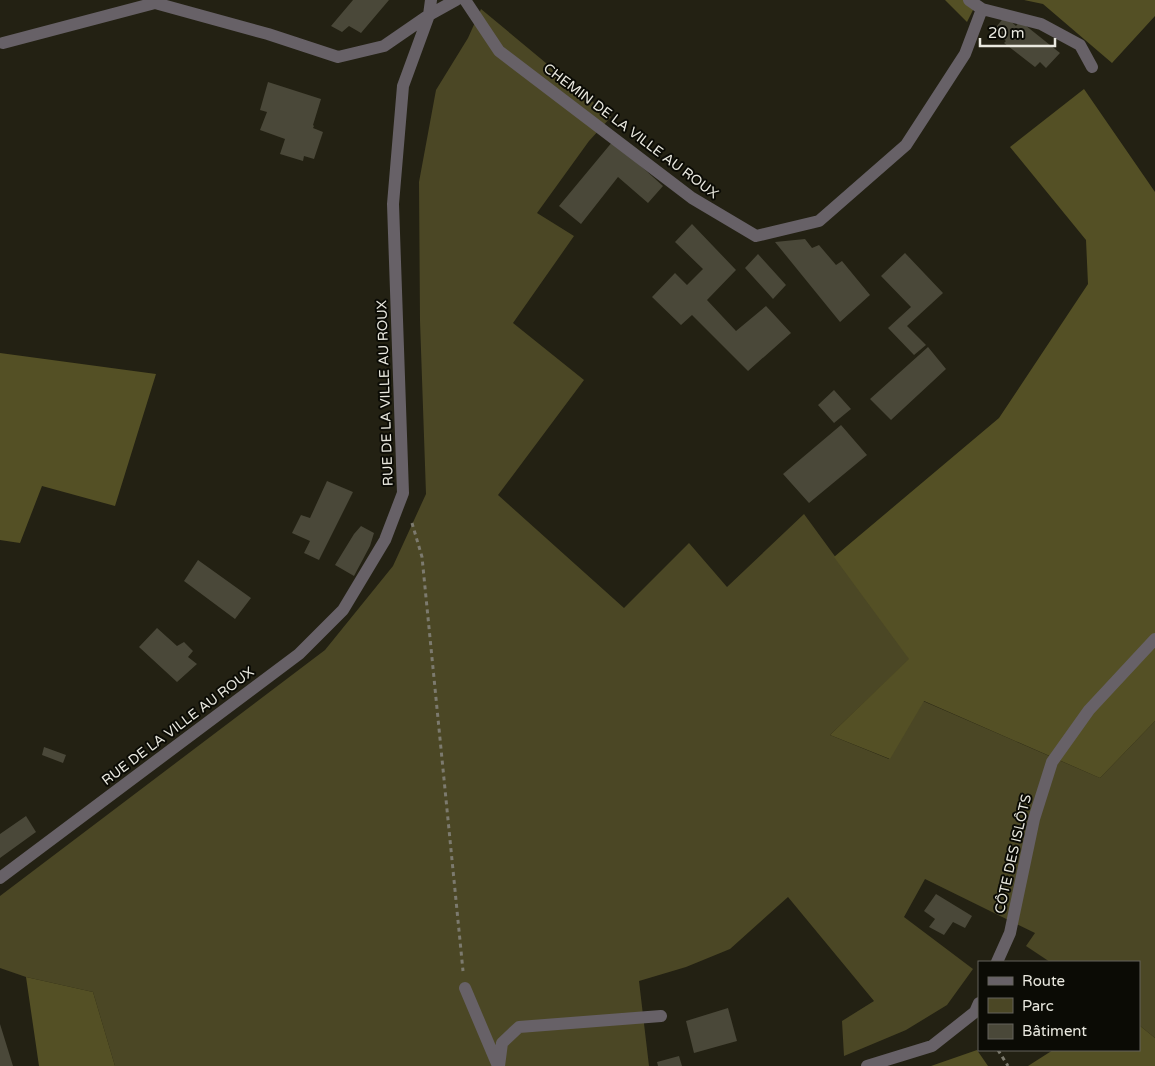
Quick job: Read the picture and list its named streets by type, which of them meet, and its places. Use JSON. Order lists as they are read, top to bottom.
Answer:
{
  "streets": {
    "street": ["CHEMIN DE LA VILLE AU ROUX", "RUE DE LA VILLE AU ROUX", "CÔTE DES ISLÔTS"]
  },
  "legend": ["Route", "Parc", "Bâtiment"],
  "scale_bar": "20 m"
}
